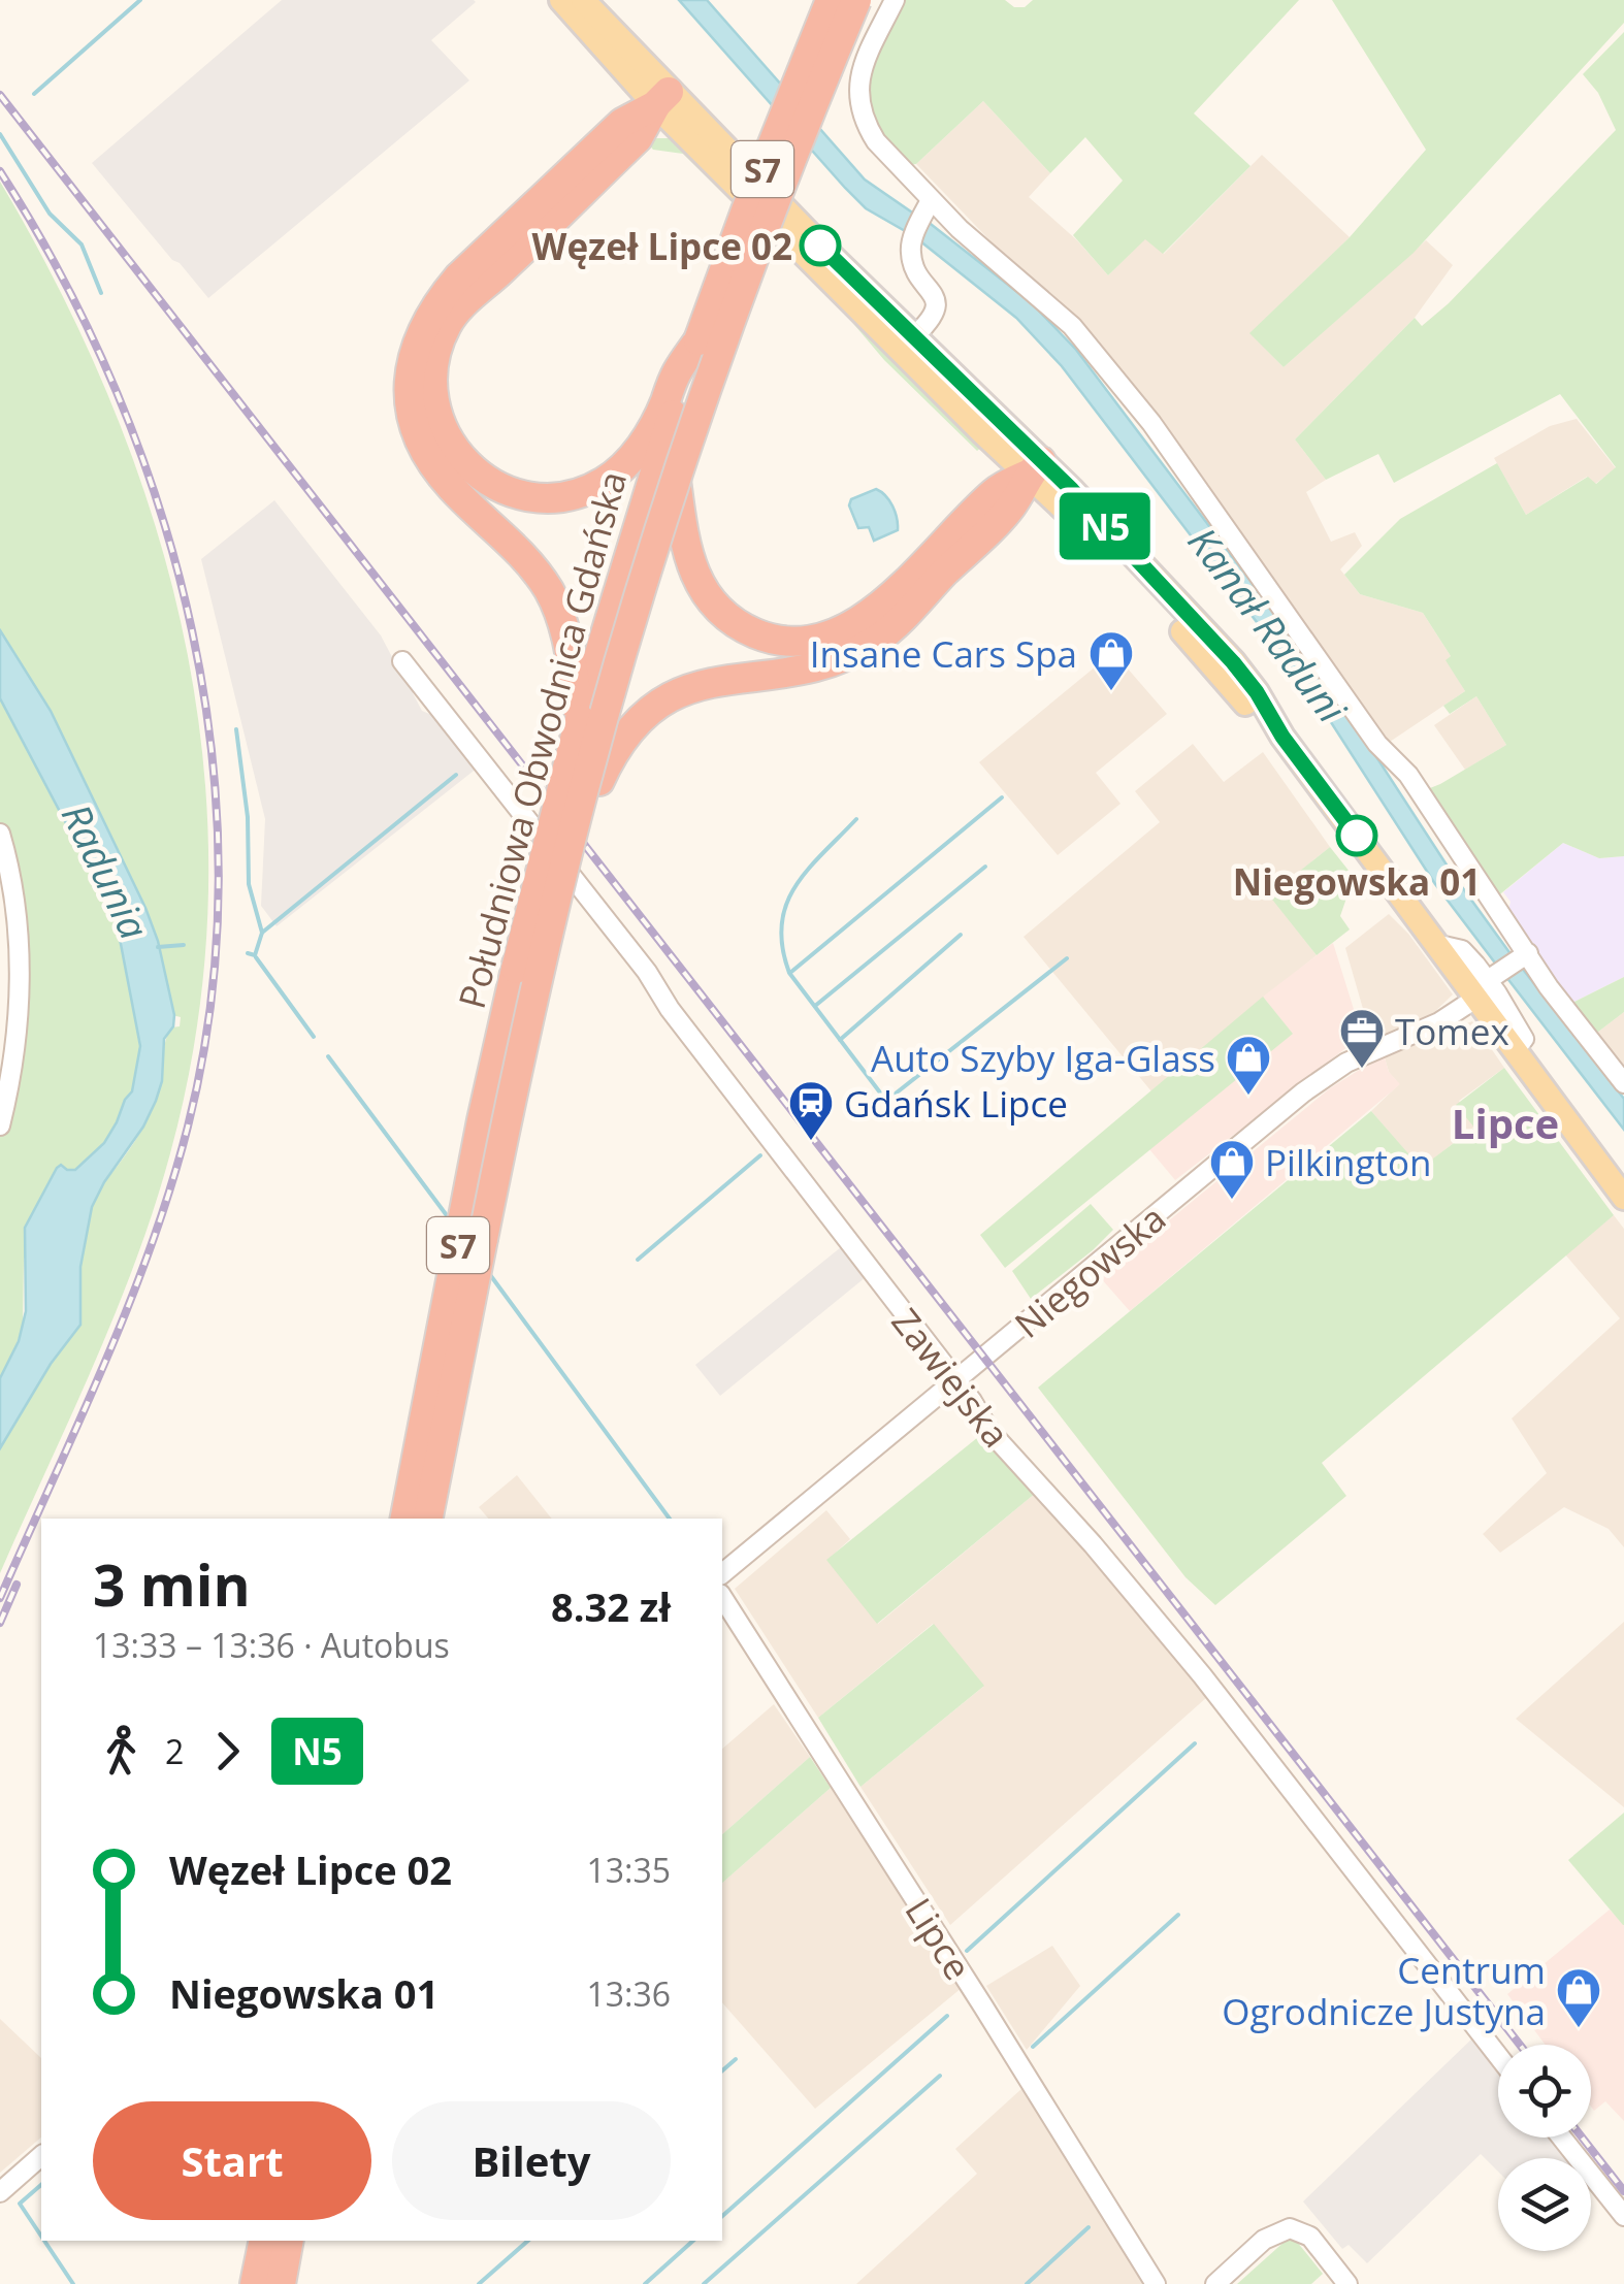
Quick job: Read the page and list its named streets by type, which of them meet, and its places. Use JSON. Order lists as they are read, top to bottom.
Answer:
{
  "streets": {
    "highway": ["S7", "Południowa Obwodnica Gdańska"],
    "street": ["Niegowska", "Zawiejska", "Lipce"]
  },
  "crossings": [
    ["Niegowska", "Zawiejska"]
  ],
  "districts": ["Lipce"],
  "water": ["Kanał Raduni", "Radunia"],
  "places": {
    "other": ["Węzeł Lipce 02", "Niegowska 01"],
    "shop": [
      "Insane Cars Spa",
      "Auto Szyby Iga-Glass",
      "Pilkington",
      "Centrum Ogrodnicze Justyna"
    ],
    "office": ["Tomex"],
    "station": ["Gdańsk Lipce"]
  },
  "lines": ["bus line N5"],
  "page": {
    "on_map": "N5",
    "heading": ["3 min", "13:33 – 13:36 · Autobus", "8.32 zł"],
    "legs": ["2", "N5"],
    "list": [
      {
        "name": "Węzeł Lipce 02",
        "value": "13:35"
      },
      {
        "name": "Niegowska 01",
        "value": "13:36"
      }
    ],
    "buttons": ["Start", "Bilety"]
  }
}
